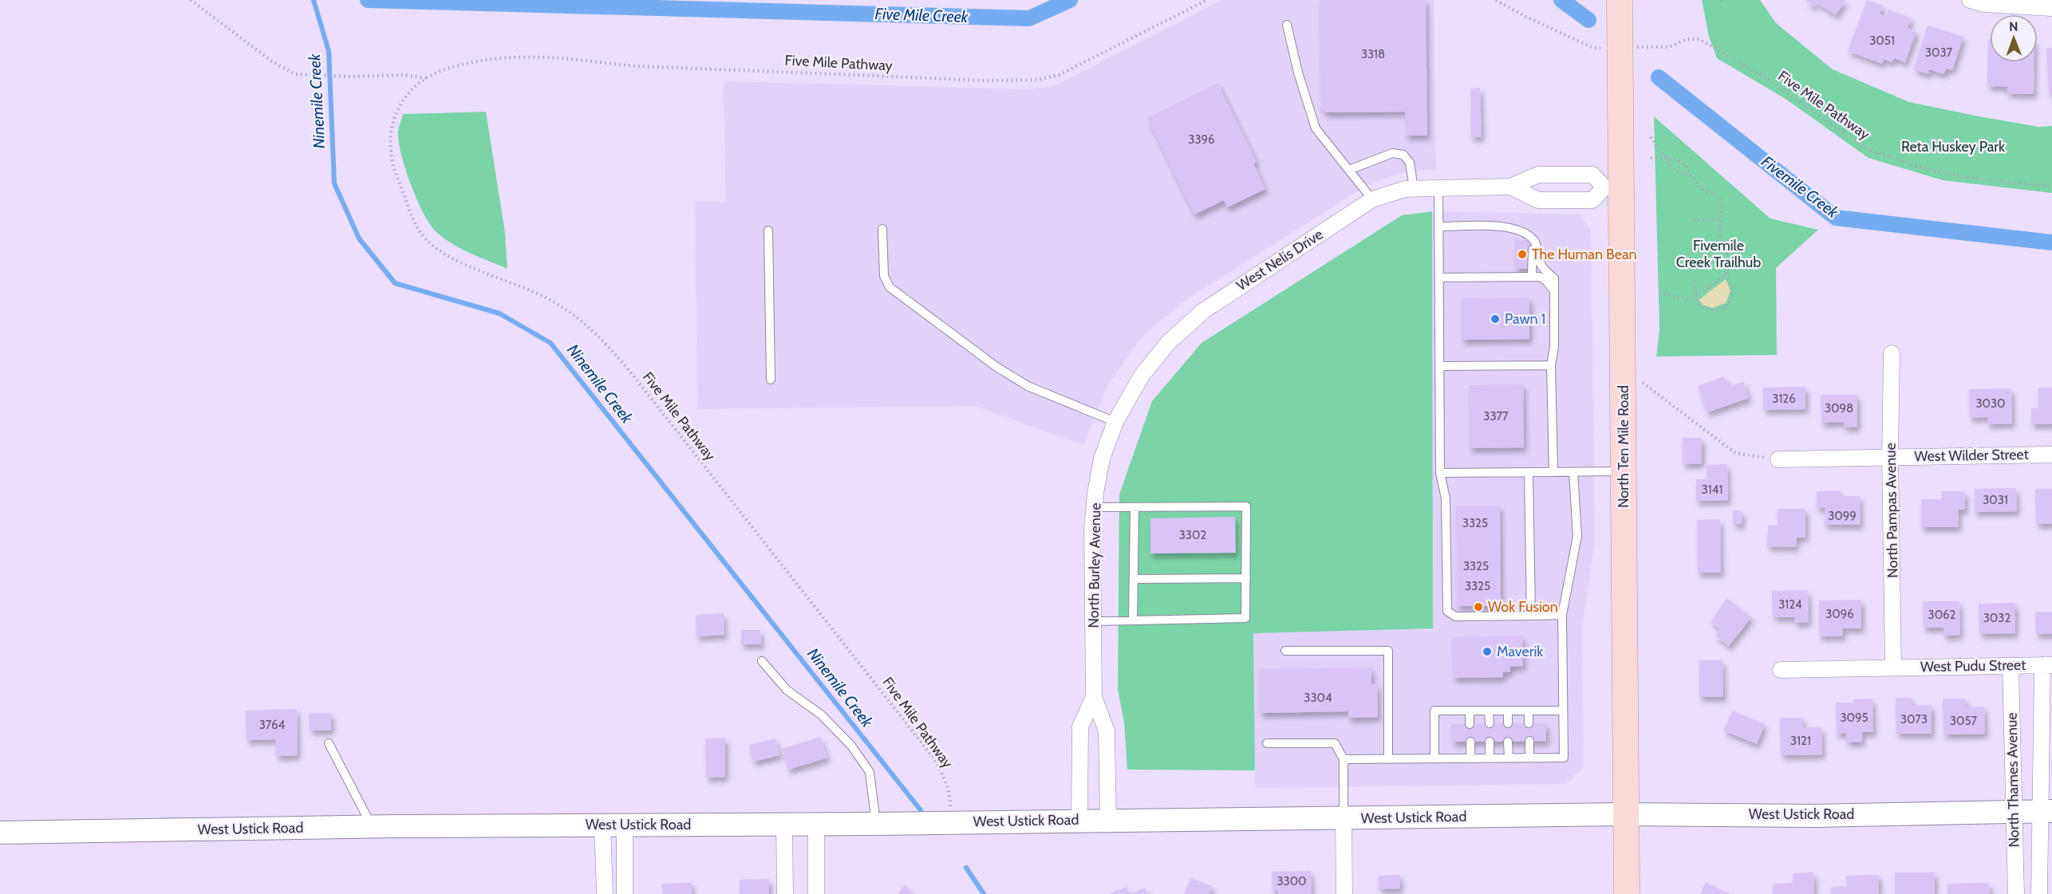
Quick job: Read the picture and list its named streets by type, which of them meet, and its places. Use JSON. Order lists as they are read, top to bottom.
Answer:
{
  "streets": {
    "main road": ["North Ten Mile Road", "West Ustick Road"],
    "street": [
      "West Nelis Drive",
      "West Wilder Street",
      "North Pampas Avenue",
      "North Burley Avenue",
      "West Pudu Street",
      "North Thames Avenue"
    ],
    "path": ["Five Mile Pathway"]
  },
  "crossings": [
    ["Five Mile Pathway", "West Ustick Road"],
    ["West Nelis Drive", "North Ten Mile Road"],
    ["West Nelis Drive", "North Burley Avenue"],
    ["North Ten Mile Road", "West Ustick Road"],
    ["West Wilder Street", "North Pampas Avenue"],
    ["North Pampas Avenue", "West Pudu Street"],
    ["North Burley Avenue", "West Ustick Road"],
    ["West Pudu Street", "North Thames Avenue"],
    ["North Thames Avenue", "West Ustick Road"]
  ],
  "water": ["Five Mile Creek", "Ninemile Creek", "Fivemile Creek"],
  "parks": ["Reta Huskey Park", "Fivemile Creek Trailhub"],
  "places": [
    "The Human Bean",
    "Pawn 1",
    "Wok Fusion",
    "Maverik"
  ],
  "house_numbers": [
    "3051",
    "3037",
    "3318",
    "3396",
    "3126",
    "3030",
    "3098",
    "3377",
    "3141",
    "3031",
    "3099",
    "3325",
    "3302",
    "3325",
    "3325",
    "3124",
    "3096",
    "3062",
    "3032",
    "3304",
    "3095",
    "3073",
    "3057",
    "3764",
    "3121",
    "3300"
  ],
  "north": "top"
}
